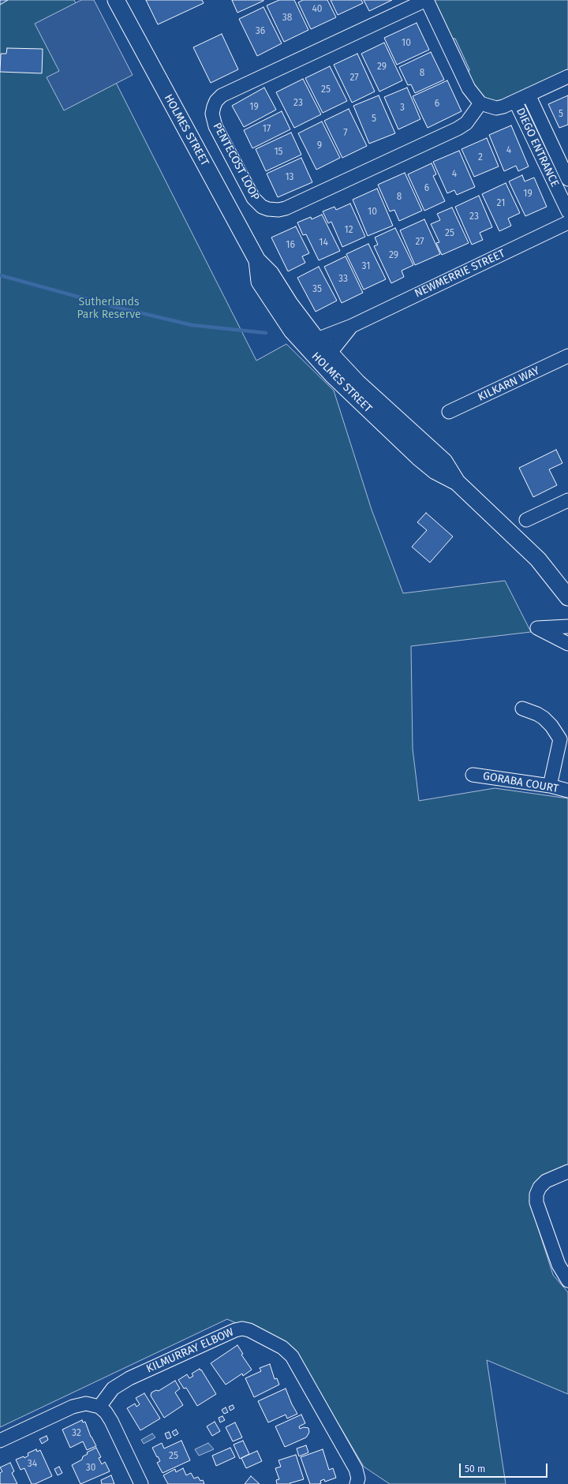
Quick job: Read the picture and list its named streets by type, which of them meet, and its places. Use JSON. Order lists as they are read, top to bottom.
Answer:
{
  "streets": {
    "main road": ["HOLMES STREET"],
    "street": [
      "DIEGO ENTRANCE",
      "PENTECOST LOOP",
      "NEWMERRIE STREET",
      "KILKARN WAY",
      "GORABA COURT",
      "KILMURRAY ELBOW"
    ]
  },
  "crossings": [
    ["HOLMES STREET", "NEWMERRIE STREET"]
  ],
  "parks": ["Sutherlands Park Reserve"],
  "house_numbers": [
    "40",
    "38",
    "36",
    "10",
    "29",
    "8",
    "27",
    "25",
    "23",
    "6",
    "19",
    "3",
    "5",
    "5",
    "17",
    "7",
    "9",
    "4",
    "15",
    "2",
    "4",
    "13",
    "6",
    "19",
    "8",
    "21",
    "10",
    "23",
    "12",
    "25",
    "27",
    "14",
    "16",
    "29",
    "31",
    "33",
    "35",
    "32",
    "25",
    "34",
    "30"
  ],
  "scale_bar": "50 m"
}
